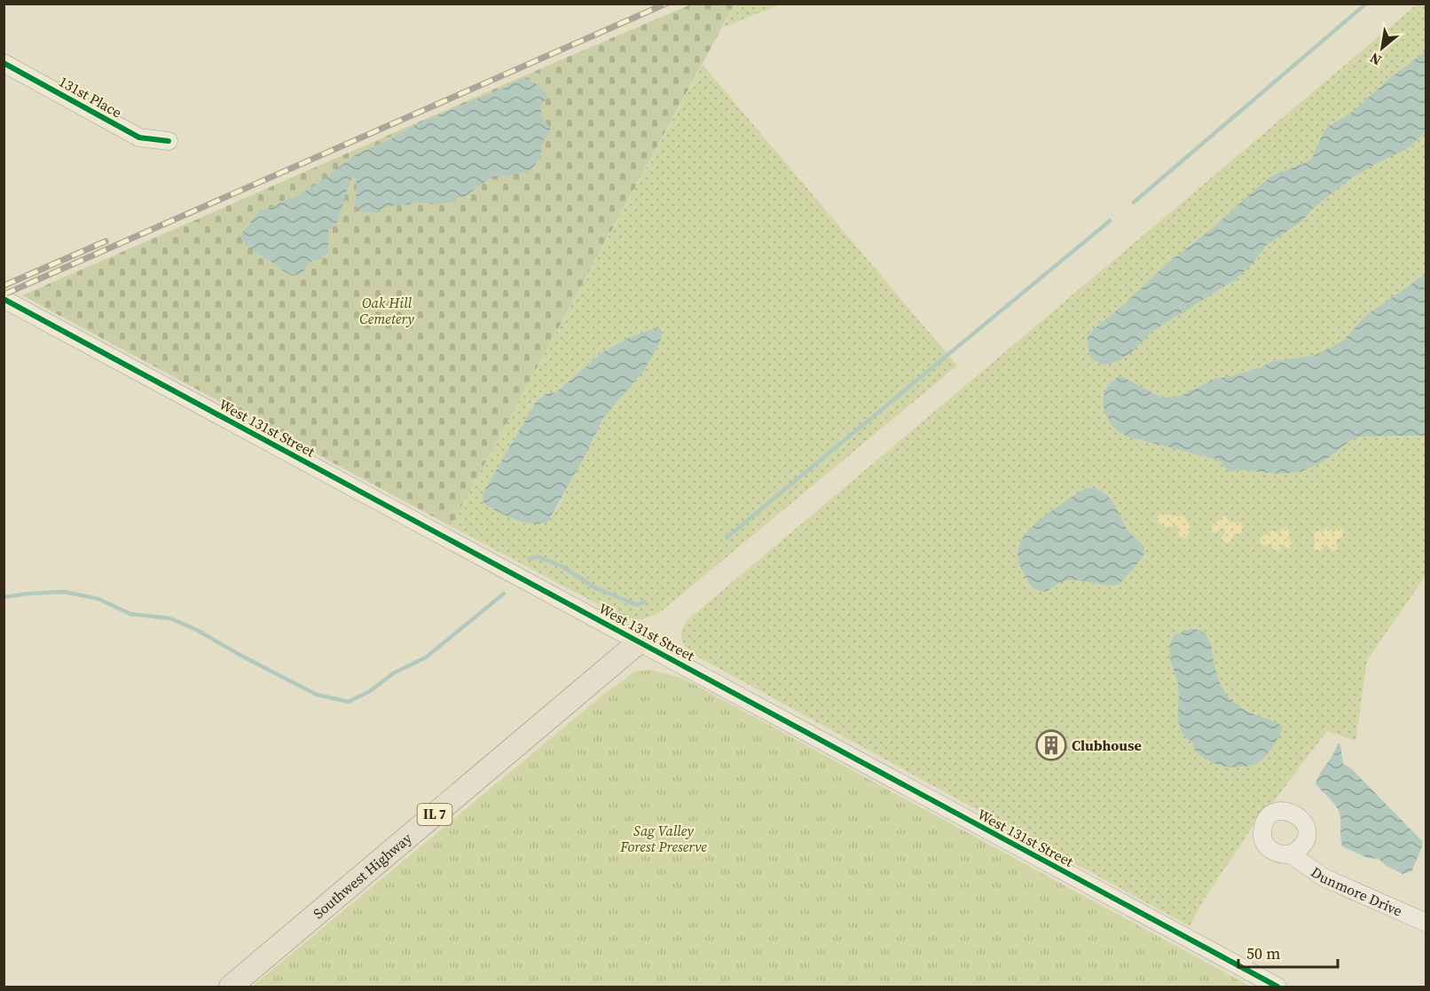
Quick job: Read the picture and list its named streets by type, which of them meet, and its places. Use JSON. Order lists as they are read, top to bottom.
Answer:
{
  "streets": {
    "main road": ["IL 7", "Southwest Highway"],
    "street": ["131st Place", "West 131st Street", "Dunmore Drive"]
  },
  "crossings": [
    ["West 131st Street", "Southwest Highway"]
  ],
  "parks": ["Oak Hill Cemetery", "Sag Valley Forest Preserve"],
  "places": {
    "building": ["Clubhouse"]
  },
  "scale_bar": "50 m",
  "north": "bottom left"
}
